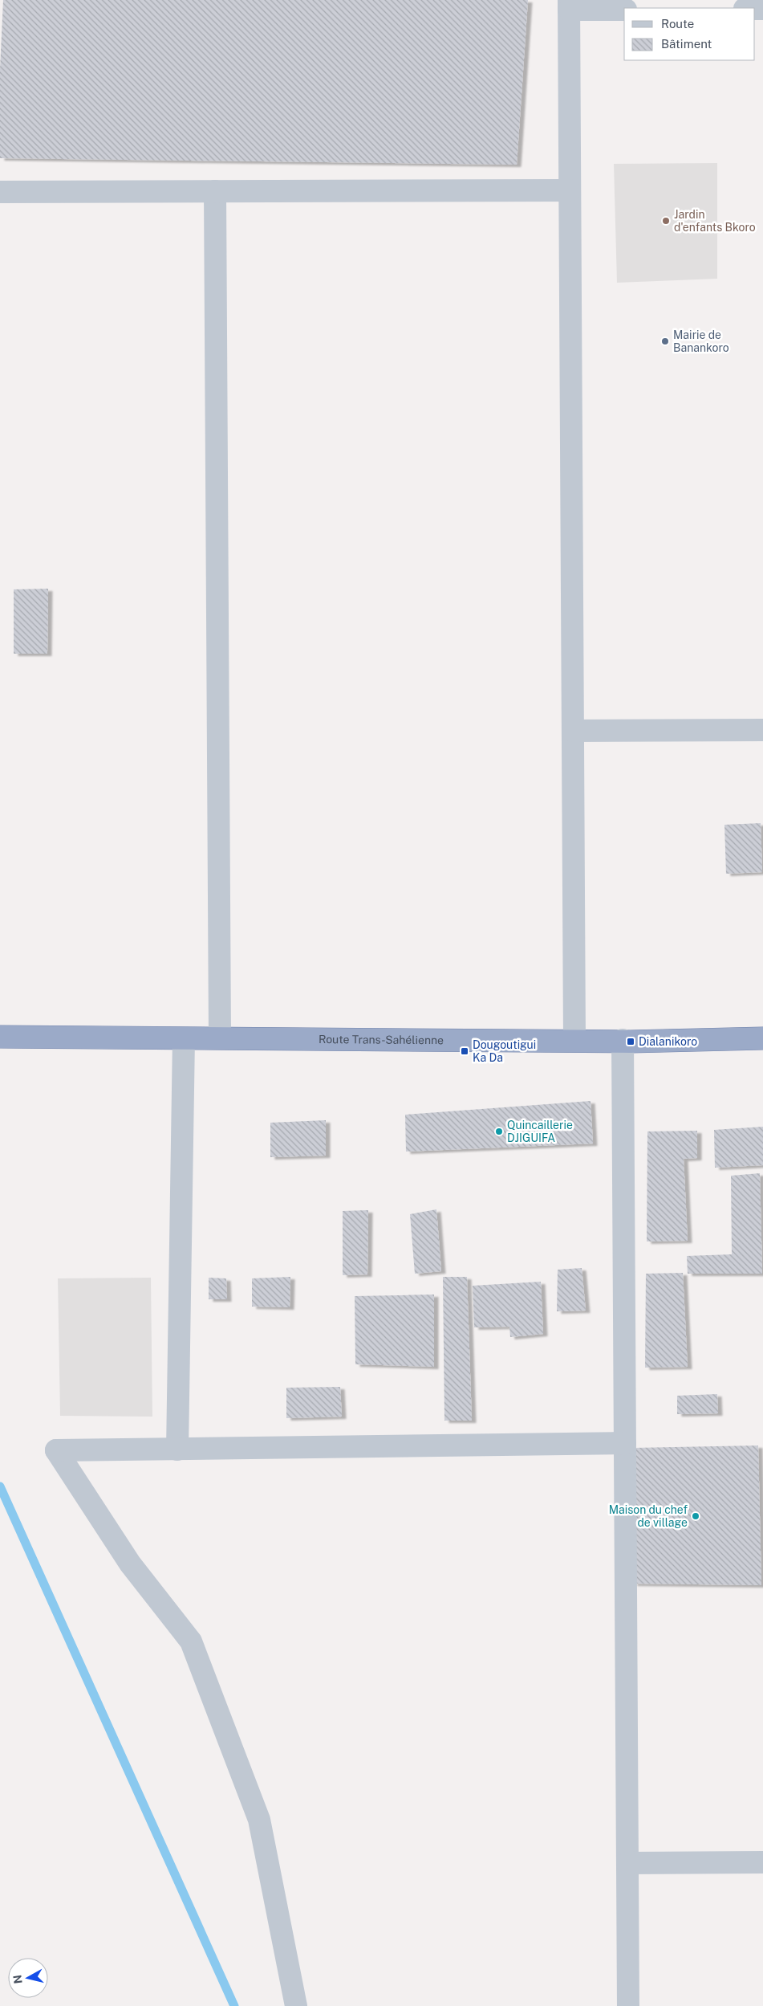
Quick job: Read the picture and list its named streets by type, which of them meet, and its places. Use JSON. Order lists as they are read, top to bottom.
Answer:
{
  "streets": {
    "highway": ["Route Trans-Sahélienne"]
  },
  "places": {
    "other": [
      "Jardin d'enfants Bkoro",
      "Mairie de Banankoro",
      "Quincaillerie DJIGUIFA",
      "Maison du chef de village"
    ],
    "transit": ["Dialanikoro", "Dougoutigui Ka Da"]
  },
  "legend": ["Route", "Bâtiment"],
  "north": "left"
}
